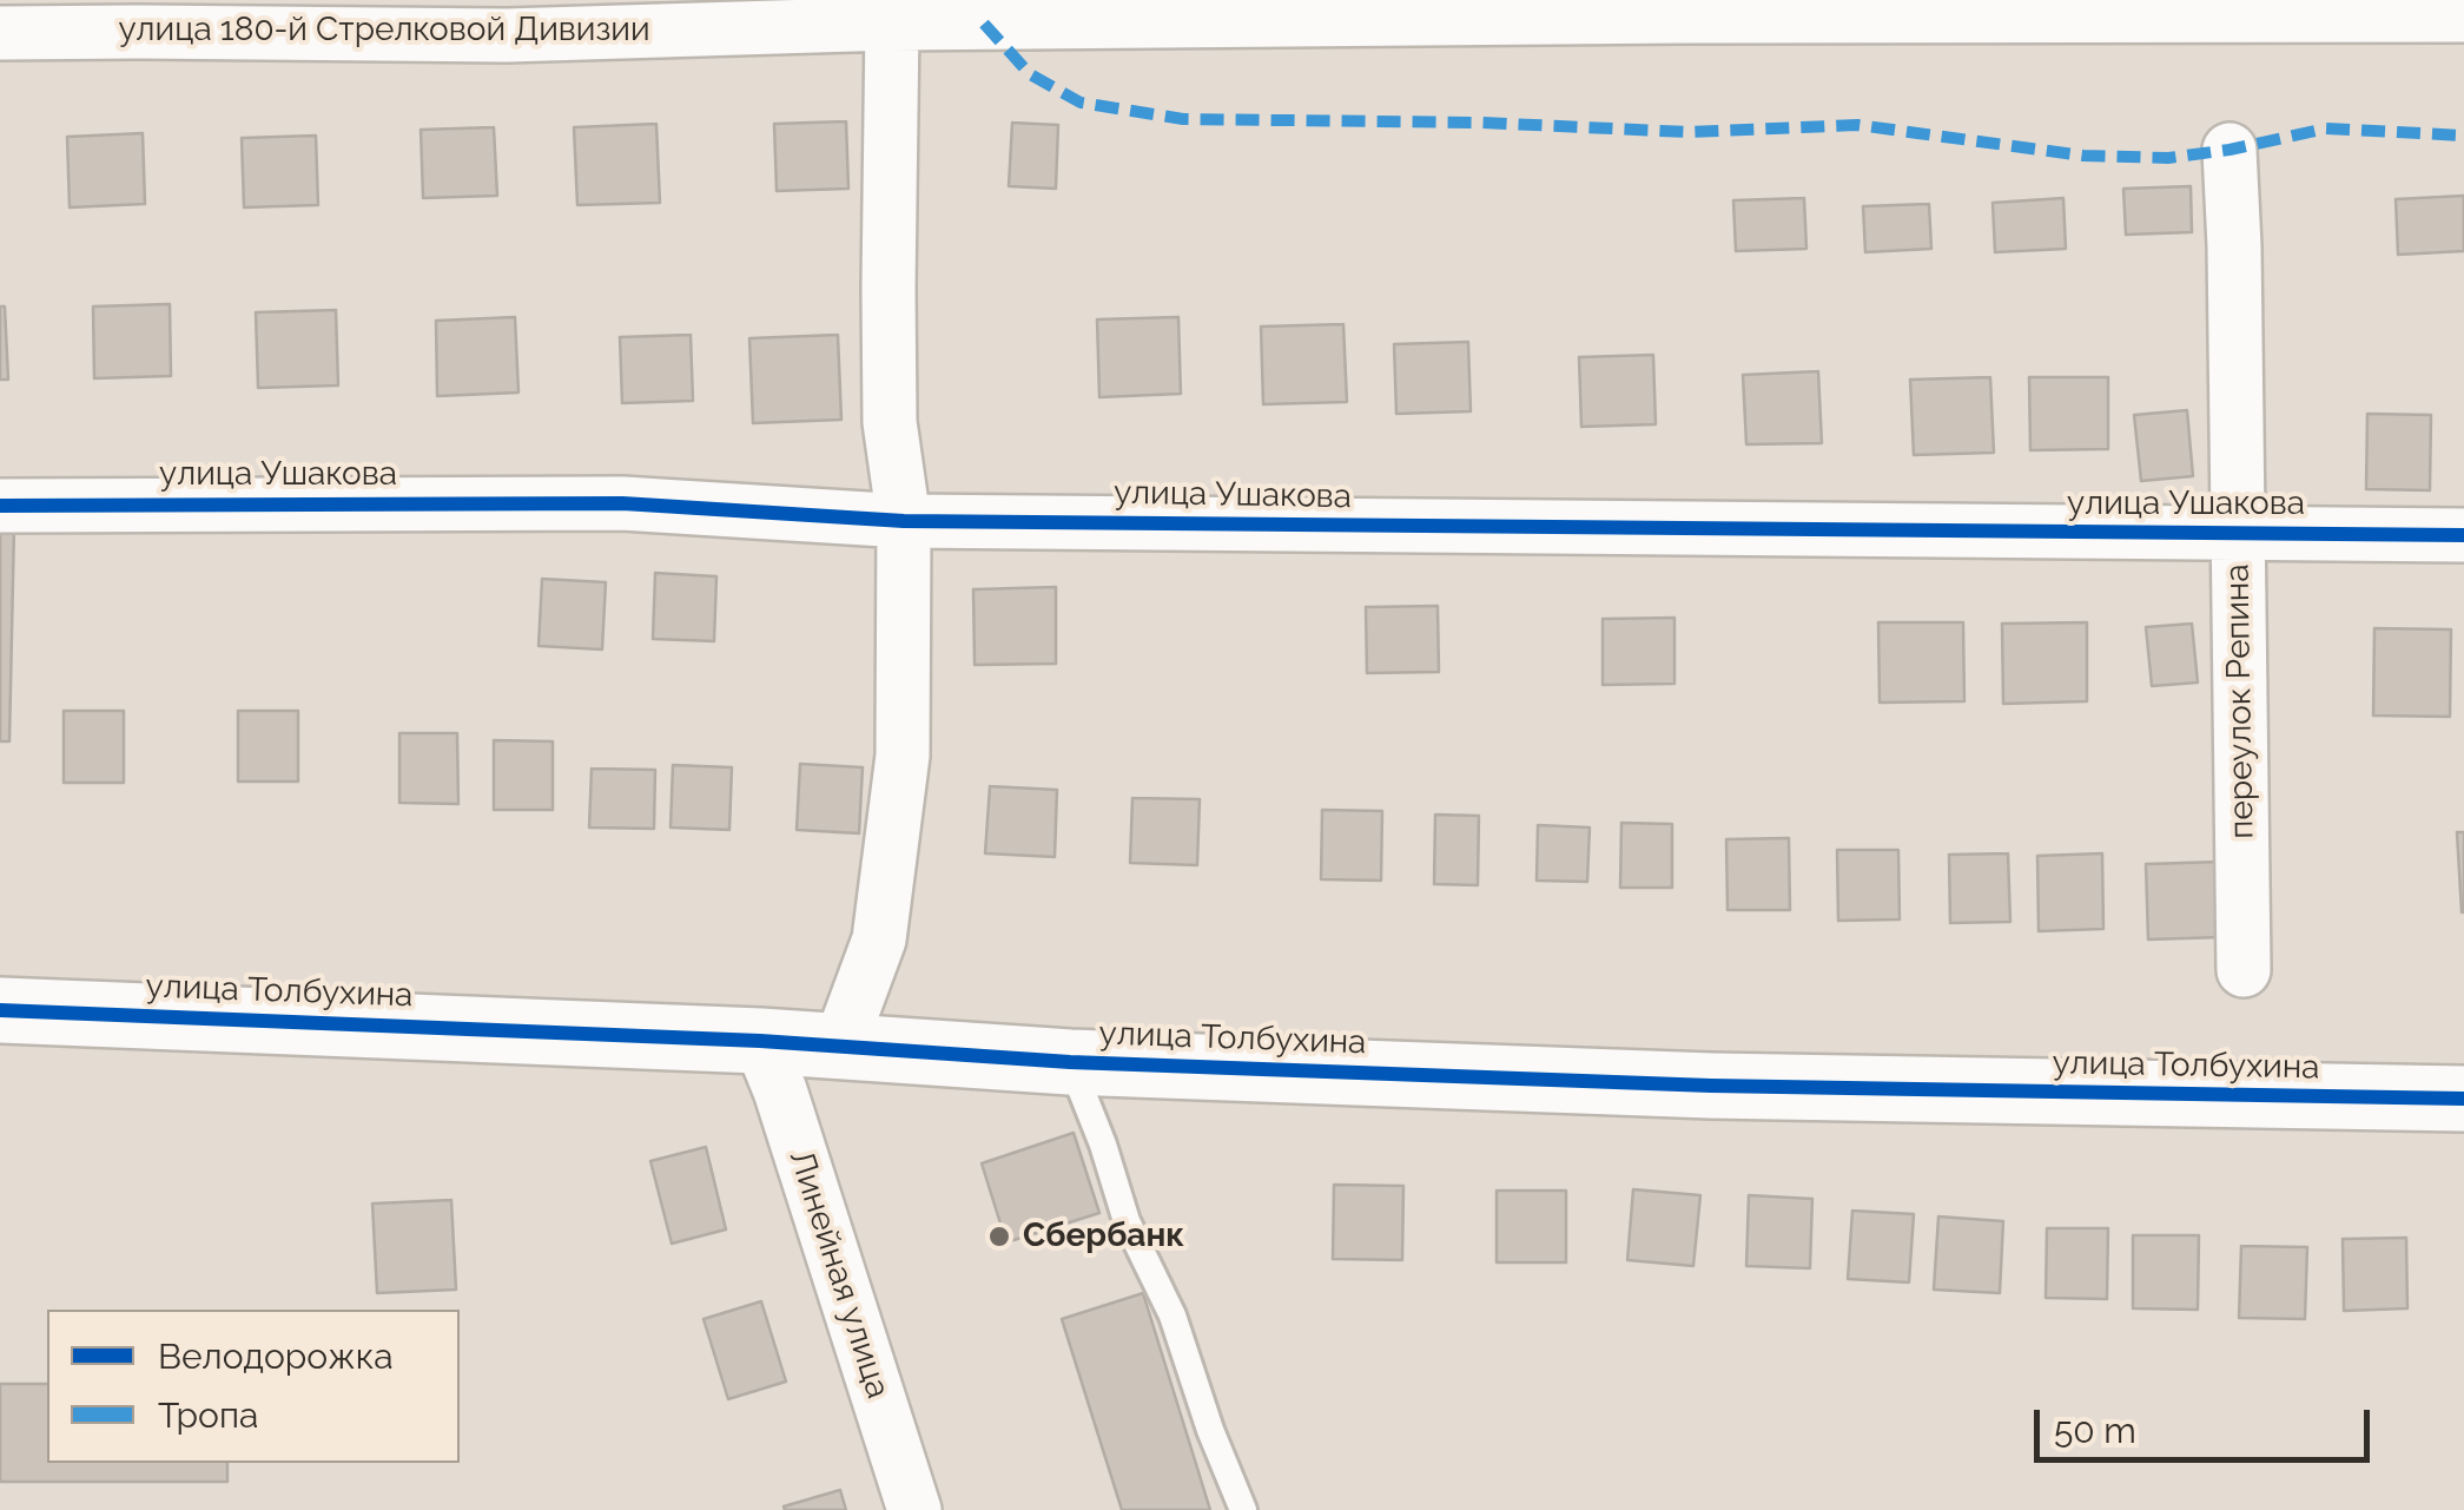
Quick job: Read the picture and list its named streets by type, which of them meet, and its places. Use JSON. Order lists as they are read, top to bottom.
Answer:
{
  "streets": {
    "street": [
      "улица 180-й Стрелковой Дивизии",
      "улица Ушакова",
      "переулок Репина",
      "улица Толбухина",
      "Линейная улица"
    ]
  },
  "crossings": [
    ["улица Ушакова", "переулок Репина"],
    ["улица Толбухина", "Линейная улица"]
  ],
  "places": ["Сбербанк"],
  "legend": ["Велодорожка", "Тропа"],
  "scale_bar": "50 m"
}
